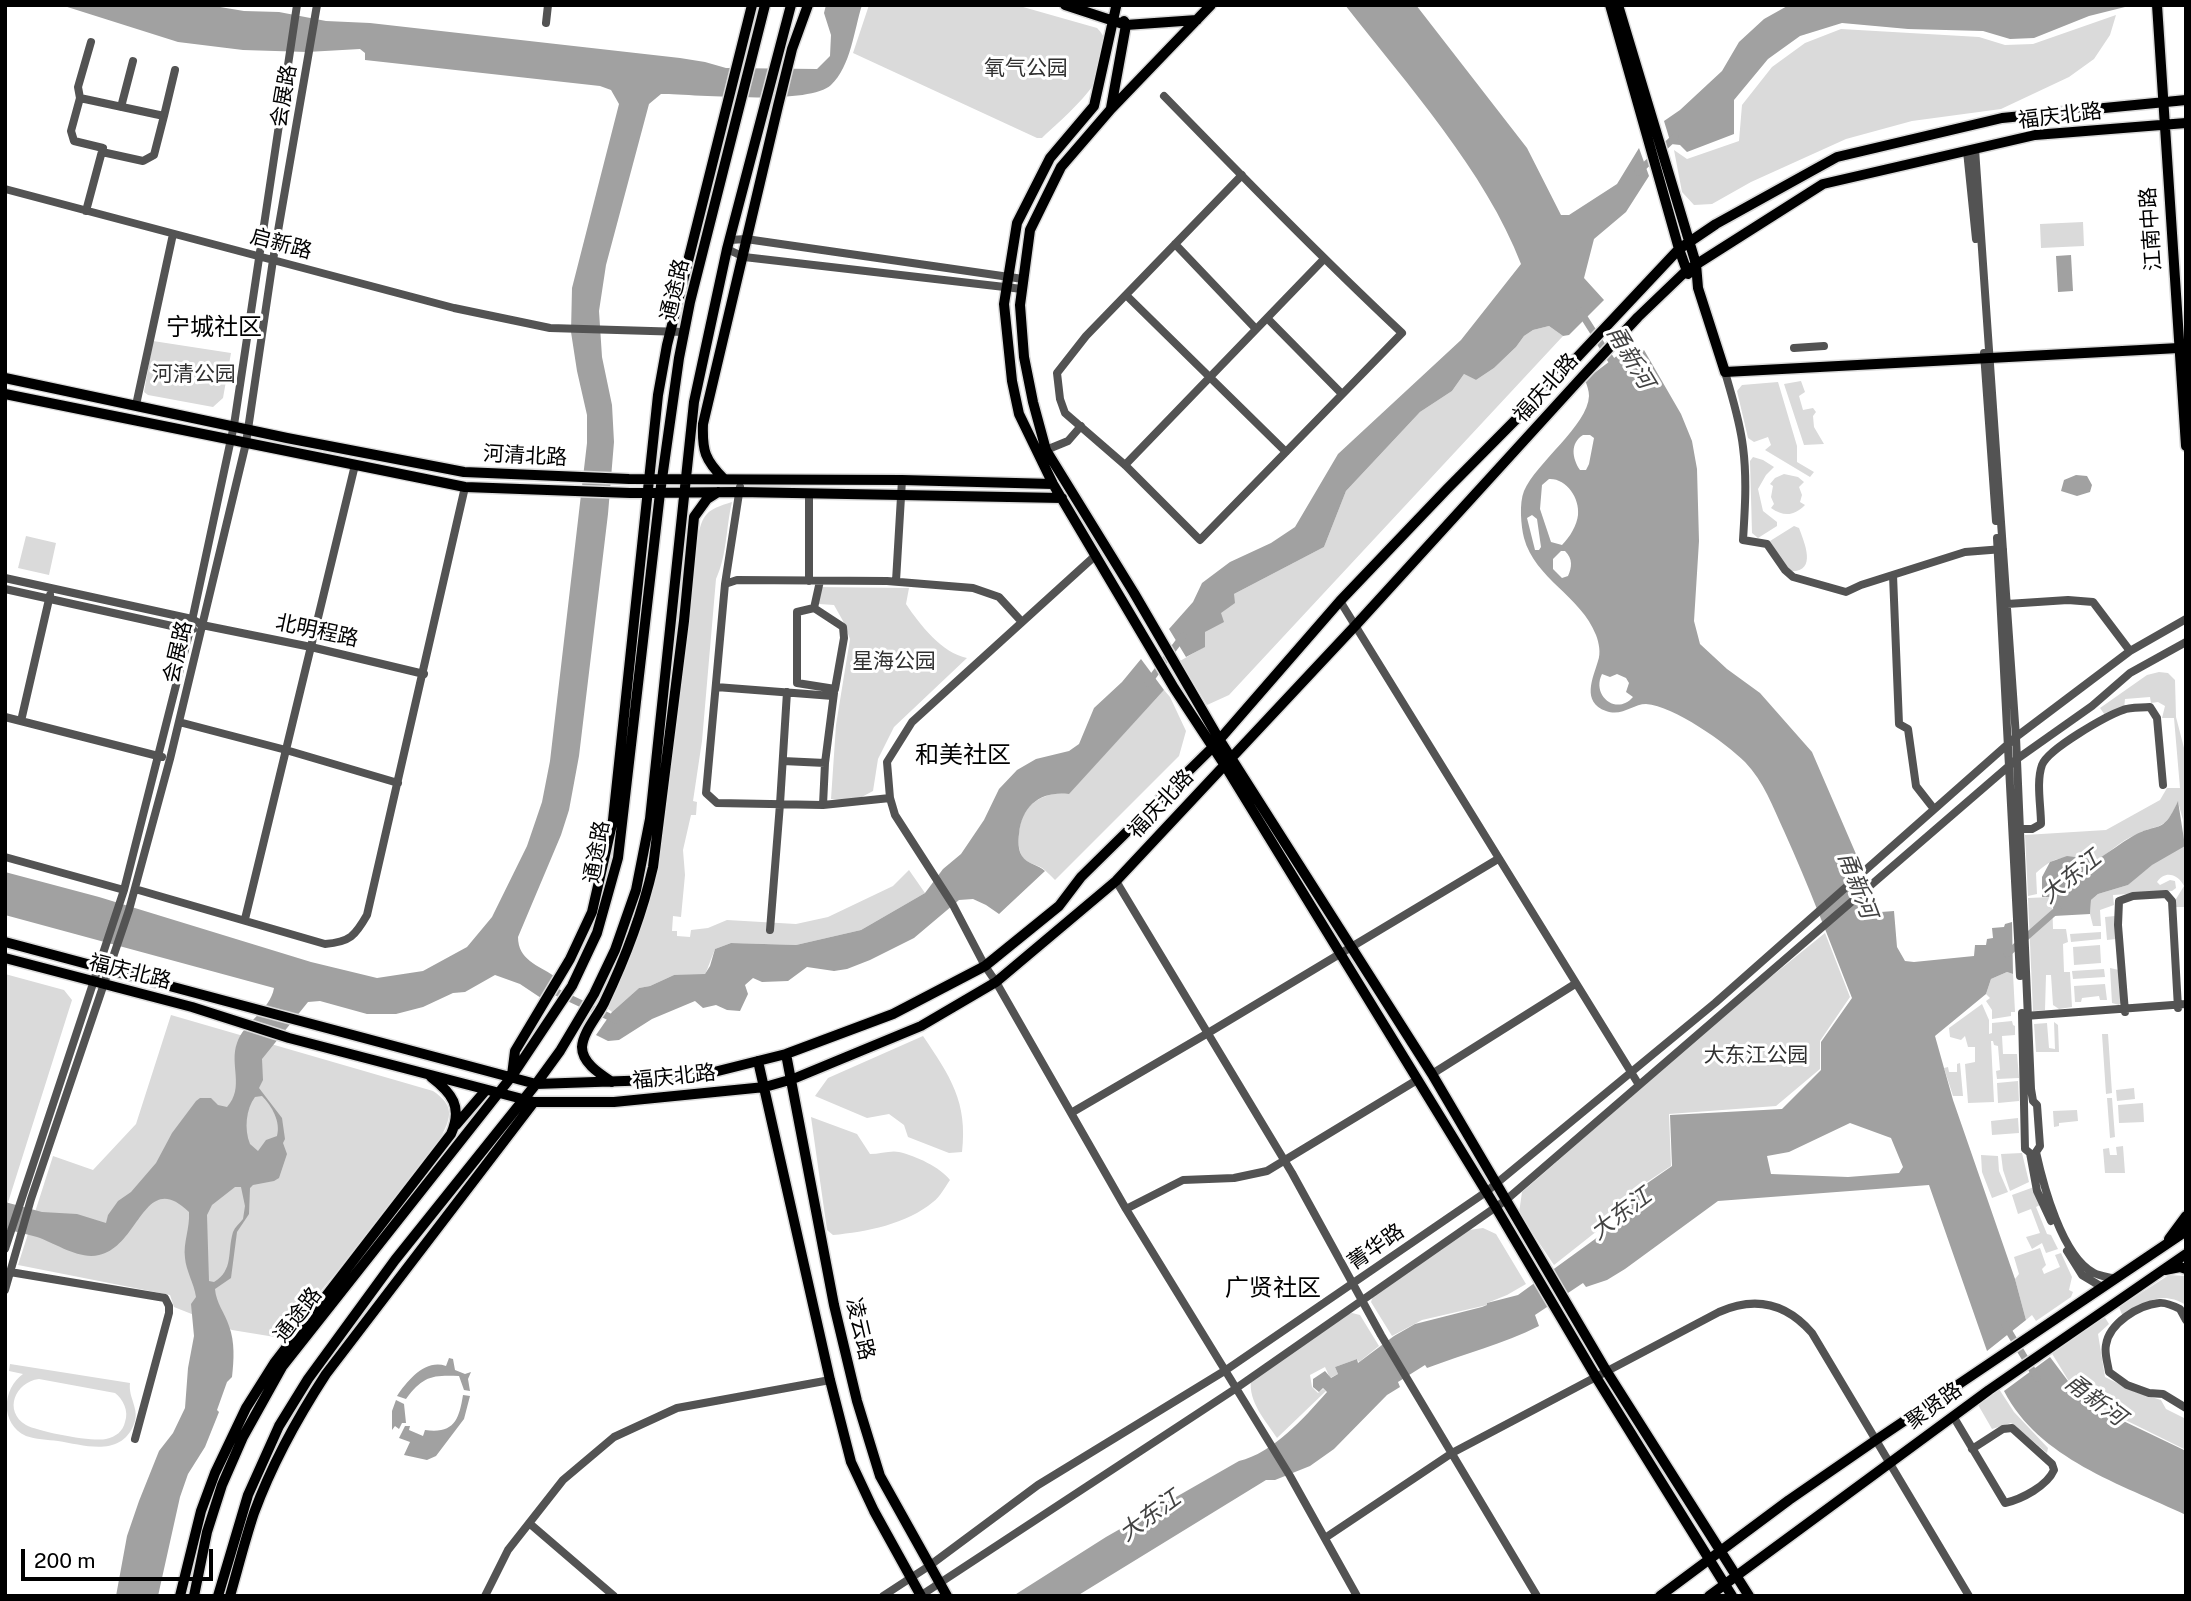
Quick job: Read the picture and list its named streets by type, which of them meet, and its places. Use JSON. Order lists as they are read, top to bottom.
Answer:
{
  "streets": {
    "main road": [
      "福庆北路",
      "江南中路",
      "通途路",
      "河清北路",
      "凌云路",
      "聚贤路"
    ],
    "street": [
      "会展路",
      "启新路",
      "北明程路",
      "菁华路"
    ]
  },
  "crossings": [
    ["会展路", "福庆北路"],
    ["会展路", "启新路"],
    ["会展路", "河清北路"],
    ["会展路", "北明程路"],
    ["福庆北路", "江南中路"],
    ["福庆北路", "通途路"],
    ["福庆北路", "凌云路"],
    ["启新路", "通途路"],
    ["通途路", "河清北路"],
    ["菁华路", "凌云路"]
  ],
  "districts": ["宁城社区", "和美社区", "广贤社区"],
  "water": ["甬新河", "大东江"],
  "parks": [
    "氧气公园",
    "河清公园",
    "星海公园",
    "大东江公园"
  ],
  "scale_bar": "200 m"
}
